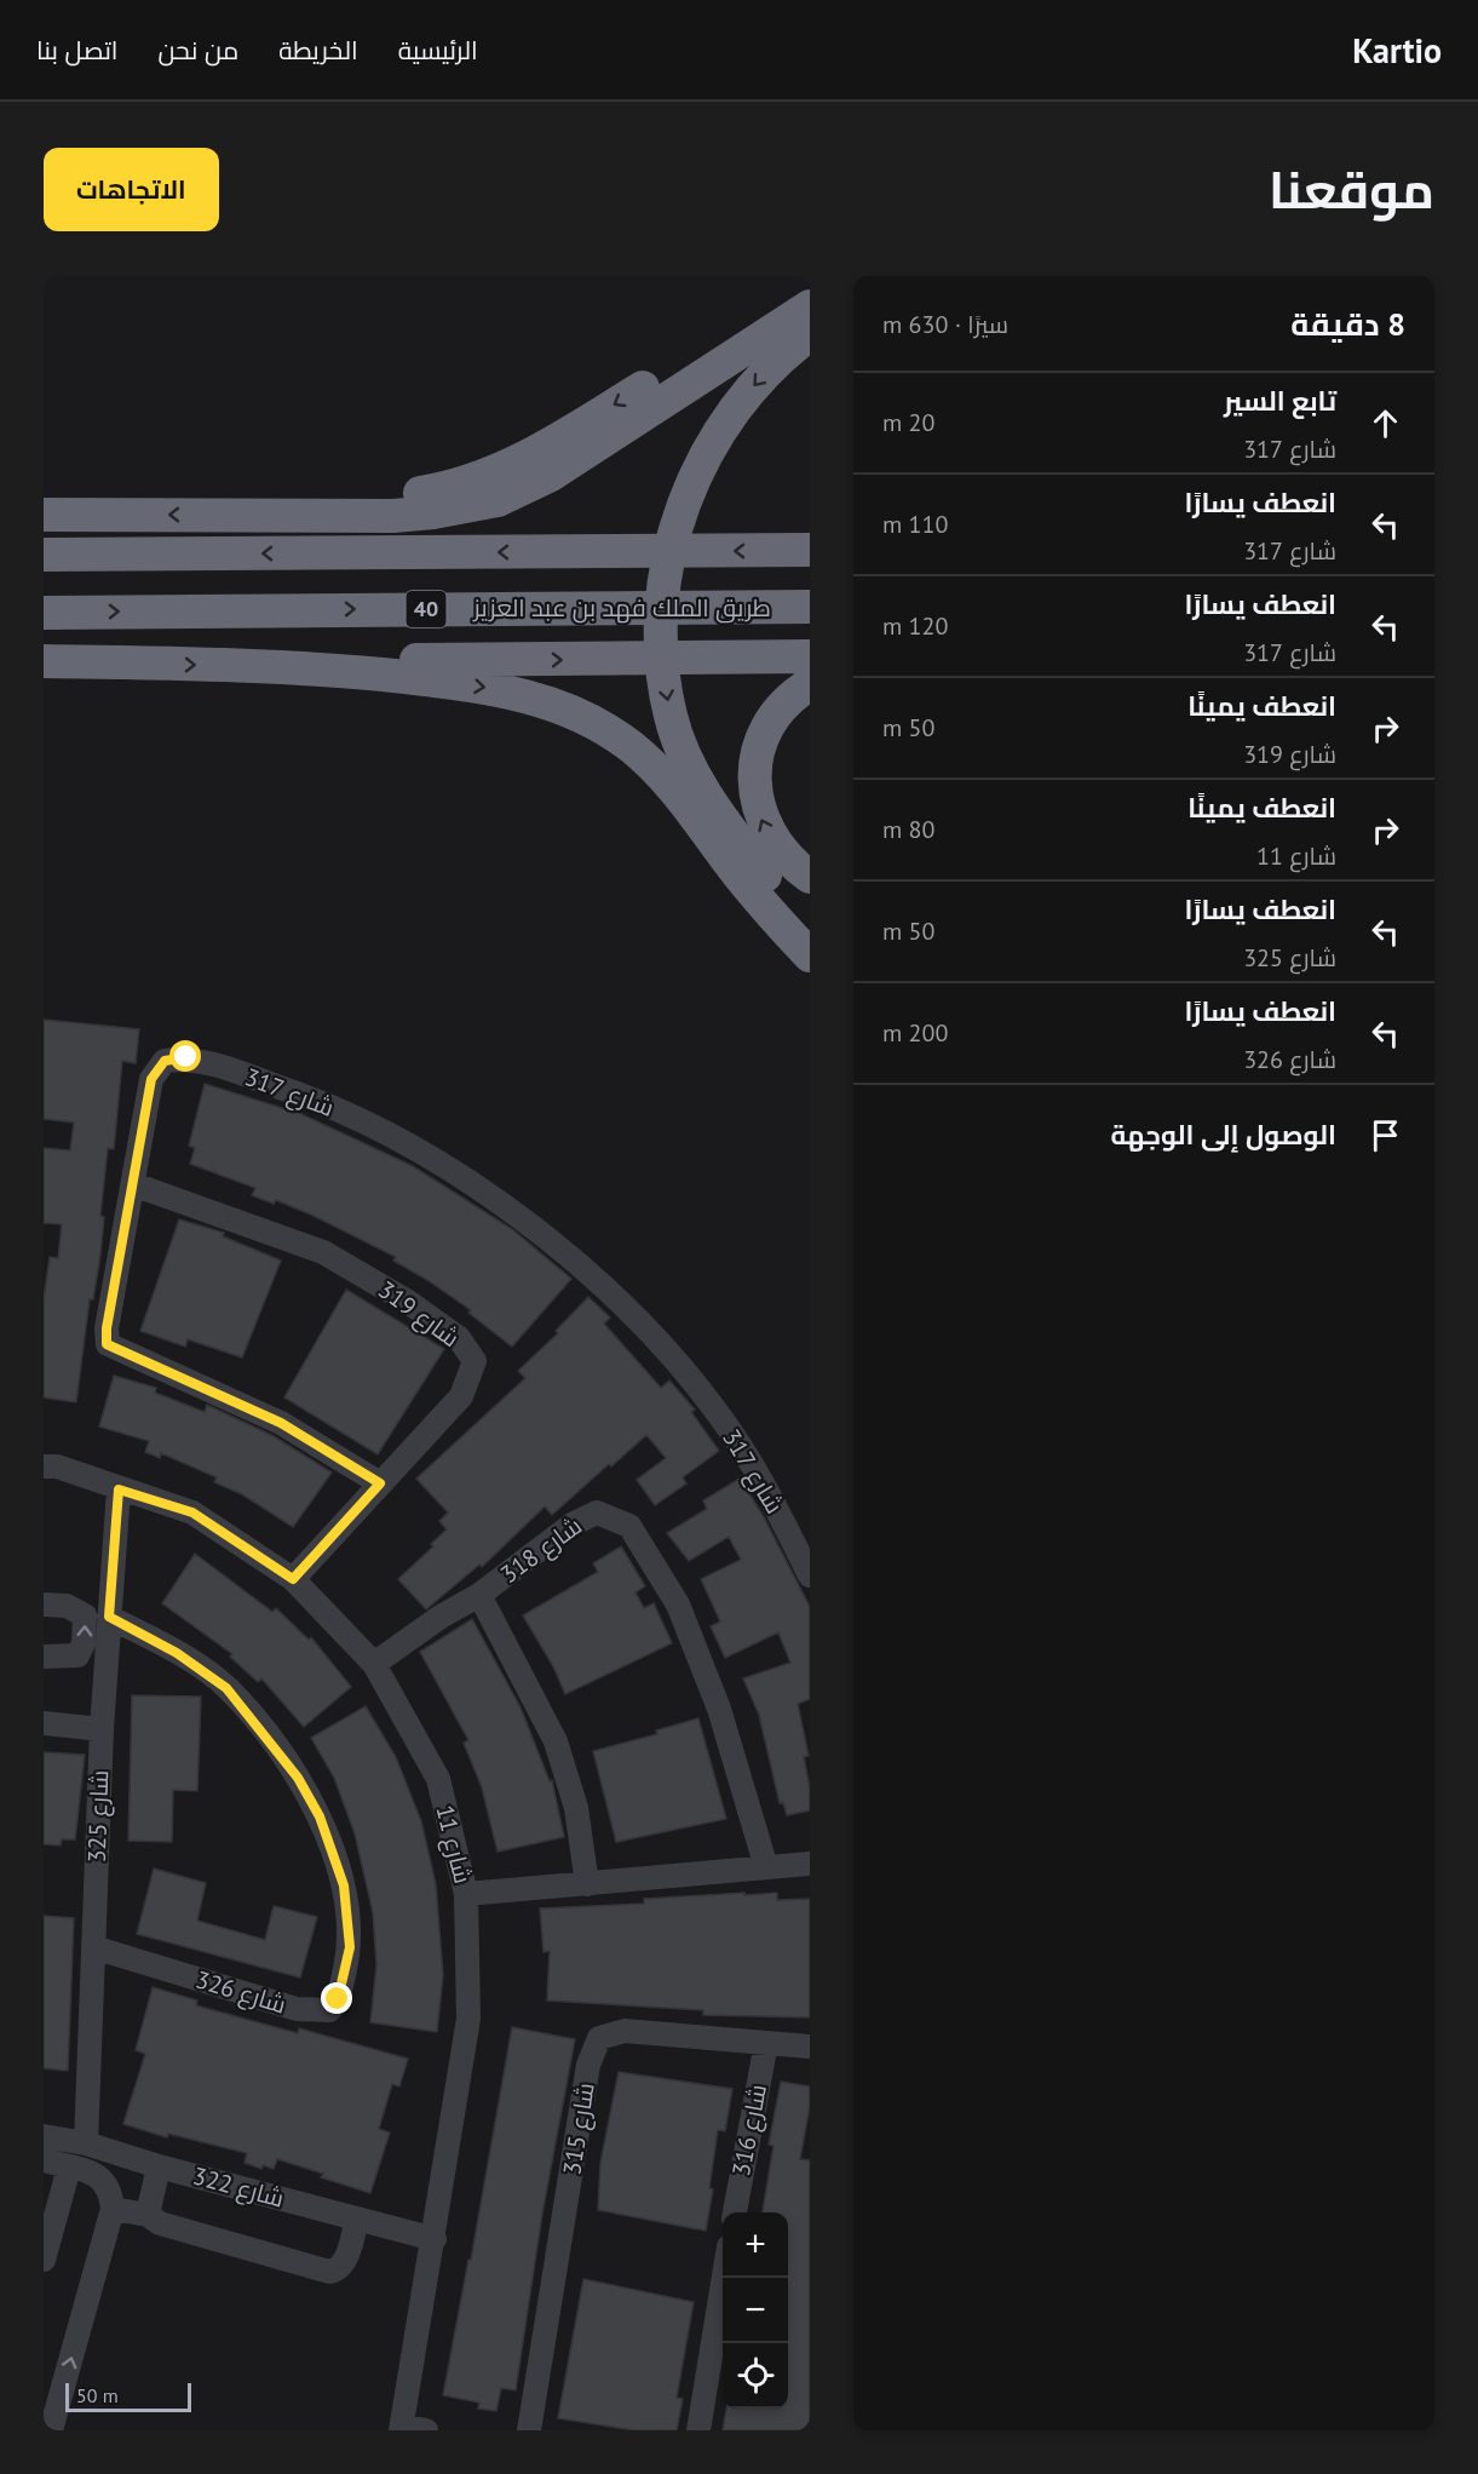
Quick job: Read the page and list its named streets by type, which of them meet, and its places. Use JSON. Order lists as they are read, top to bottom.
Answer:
{
  "streets": {
    "highway": ["طريق الملك فهد بن عبد العزيز", "40"],
    "street": [
      "شارع 317",
      "شارع 319",
      "شارع 318",
      "شارع 325",
      "شارع 11",
      "شارع 326",
      "شارع 315",
      "شارع 316",
      "شارع 322"
    ]
  },
  "crossings": [
    ["شارع 317", "شارع 319"],
    ["شارع 319", "شارع 11"],
    ["شارع 325", "شارع 11"],
    ["شارع 325", "شارع 326"],
    ["شارع 325", "شارع 322"],
    ["شارع 11", "شارع 322"],
    ["شارع 315", "شارع 316"]
  ],
  "scale_bar": "50 m",
  "page": {
    "header": "Kartio",
    "nav": [
      "الرئيسية",
      "الخريطة",
      "من نحن",
      "اتصل بنا"
    ],
    "title": "موقعنا",
    "buttons": "الاتجاهات",
    "heading": ["8 دقيقة", "سيرًا · 630 m"],
    "list": [
      ["تابع السير", "شارع 317", "20 m"],
      ["انعطف يسارًا", "شارع 317", "110 m"],
      ["انعطف يسارًا", "شارع 317", "120 m"],
      ["انعطف يمينًا", "شارع 319", "50 m"],
      ["انعطف يمينًا", "شارع 11", "80 m"],
      ["انعطف يسارًا", "شارع 325", "50 m"],
      ["انعطف يسارًا", "شارع 326", "200 m"],
      "الوصول إلى الوجهة"
    ],
    "map_buttons": ["+", "−"],
    "scale": "50 m"
  }
}
